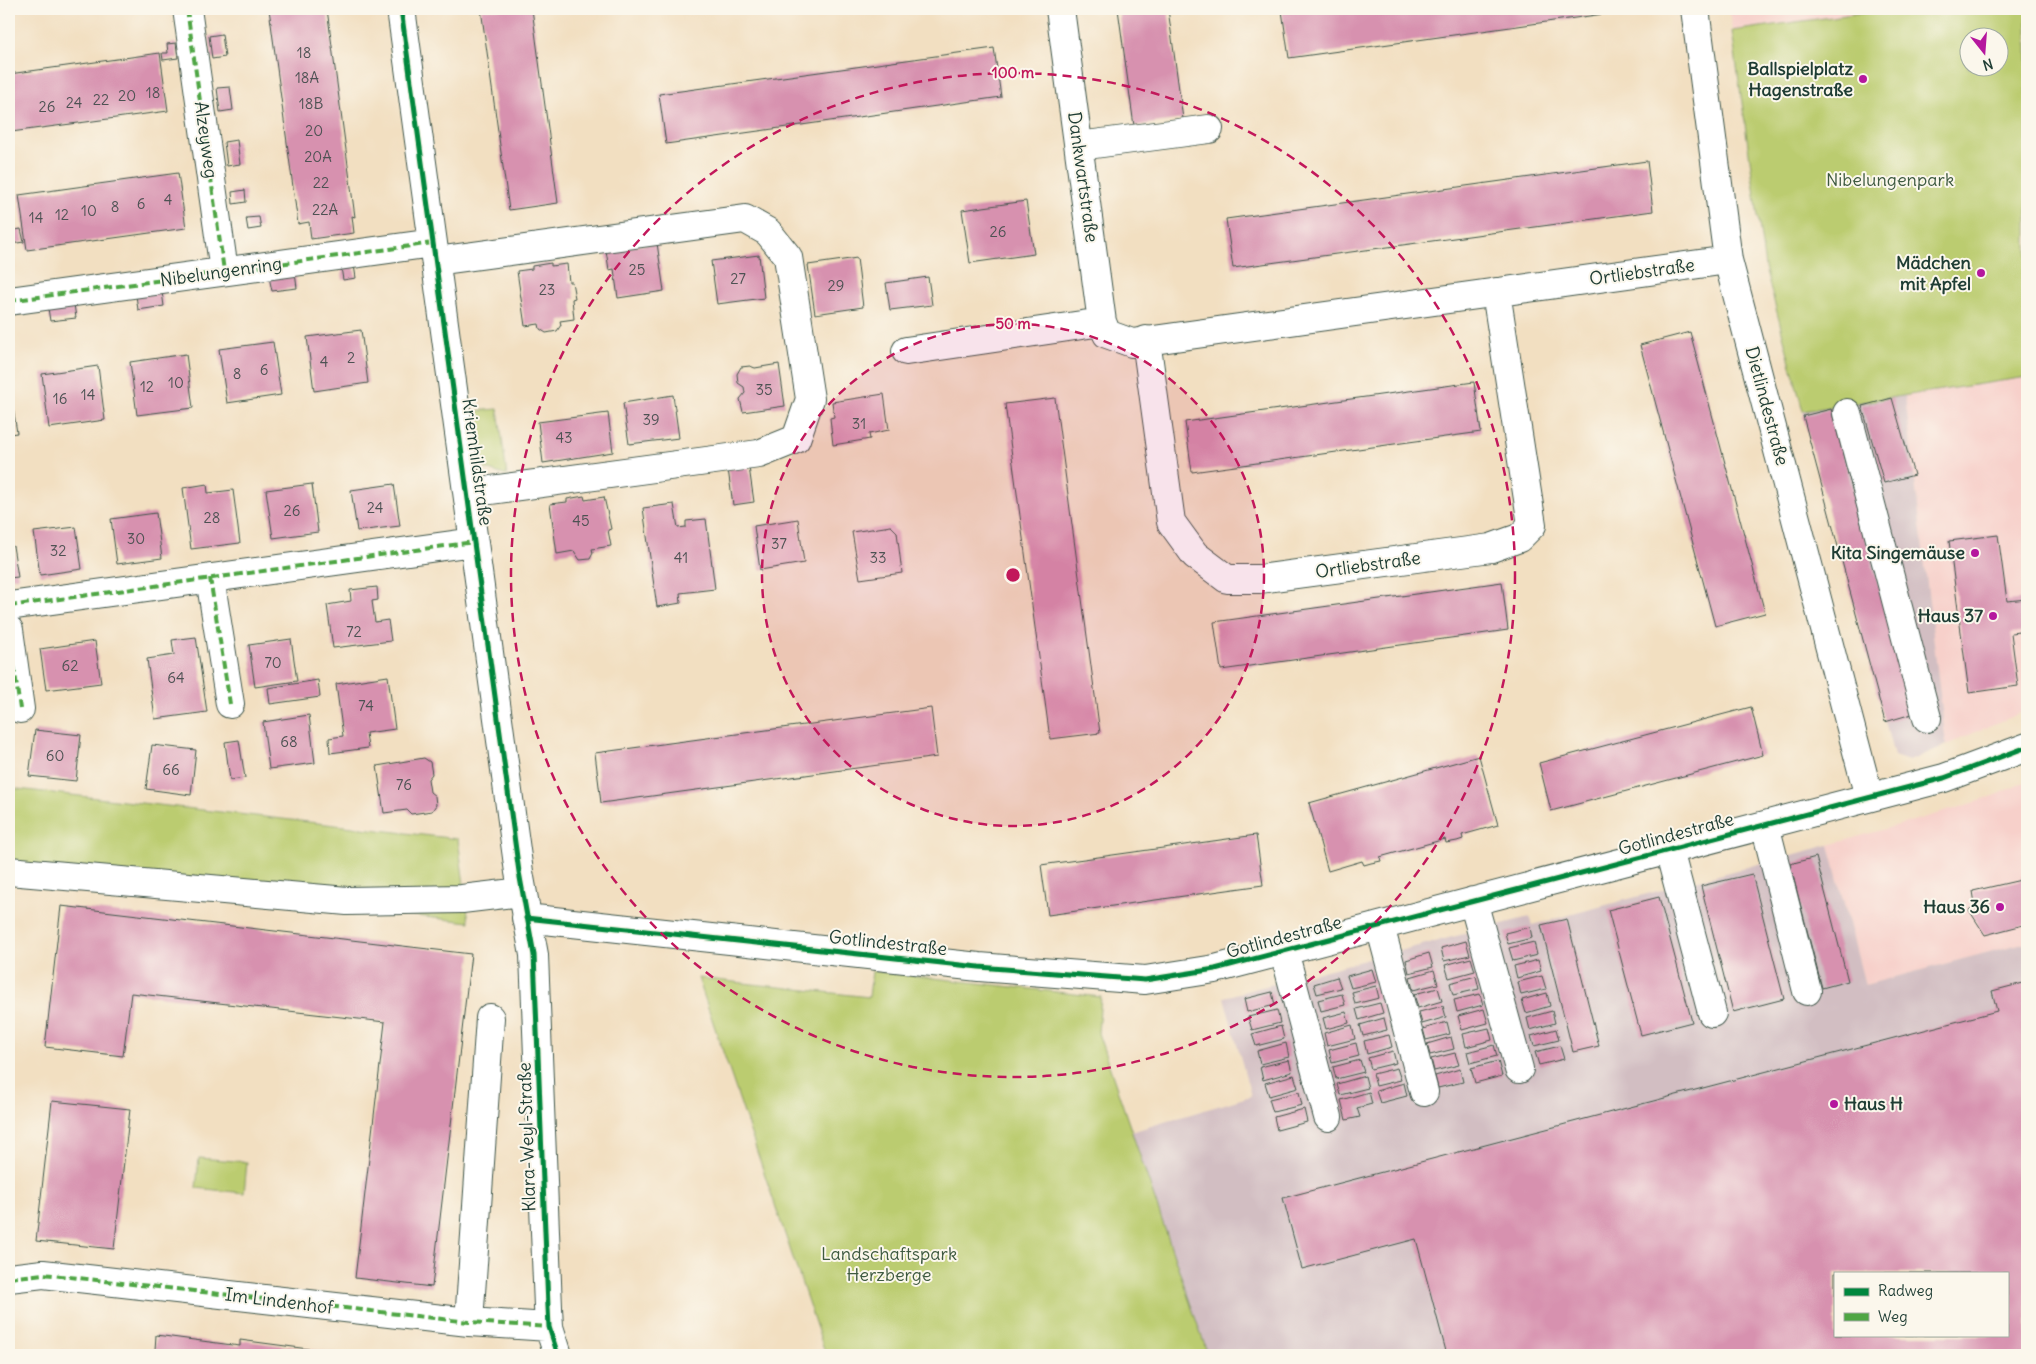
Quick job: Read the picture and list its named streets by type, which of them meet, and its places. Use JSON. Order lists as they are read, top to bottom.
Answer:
{
  "streets": {
    "street": [
      "Alzeyweg",
      "Dankwartstraße",
      "Nibelungenring",
      "Ortliebstraße",
      "Dietlindestraße",
      "Kriemhildstraße",
      "Gotlindestraße",
      "Klara-Weyl-Straße",
      "Im Lindenhof"
    ]
  },
  "crossings": [
    ["Alzeyweg", "Nibelungenring"],
    ["Dankwartstraße", "Ortliebstraße"],
    ["Nibelungenring", "Kriemhildstraße"],
    ["Ortliebstraße", "Dietlindestraße"],
    ["Dietlindestraße", "Gotlindestraße"],
    ["Kriemhildstraße", "Gotlindestraße"],
    ["Kriemhildstraße", "Klara-Weyl-Straße"],
    ["Gotlindestraße", "Klara-Weyl-Straße"],
    ["Klara-Weyl-Straße", "Im Lindenhof"]
  ],
  "parks": ["Nibelungenpark", "Landschaftspark Herzberge"],
  "places": [
    "Ballspielplatz Hagenstraße",
    "Mädchen mit Apfel",
    "Kita Singemäuse",
    "Haus 37",
    "Haus 36",
    "Haus H"
  ],
  "house_numbers": [
    "18",
    "18A",
    "18",
    "20",
    "22",
    "24",
    "18B",
    "26",
    "20",
    "20A",
    "22",
    "4",
    "6",
    "8",
    "22A",
    "10",
    "12",
    "14",
    "26",
    "25",
    "27",
    "29",
    "23",
    "2",
    "4",
    "6",
    "8",
    "10",
    "12",
    "35",
    "14",
    "16",
    "39",
    "31",
    "43",
    "24",
    "26",
    "28",
    "45",
    "30",
    "37",
    "32",
    "41",
    "33",
    "72",
    "70",
    "62",
    "64",
    "74",
    "68",
    "60",
    "66",
    "76"
  ],
  "legend": ["Radweg", "Weg"],
  "north": "bottom",
  "rings": ["100 m", "50 m"]
}
